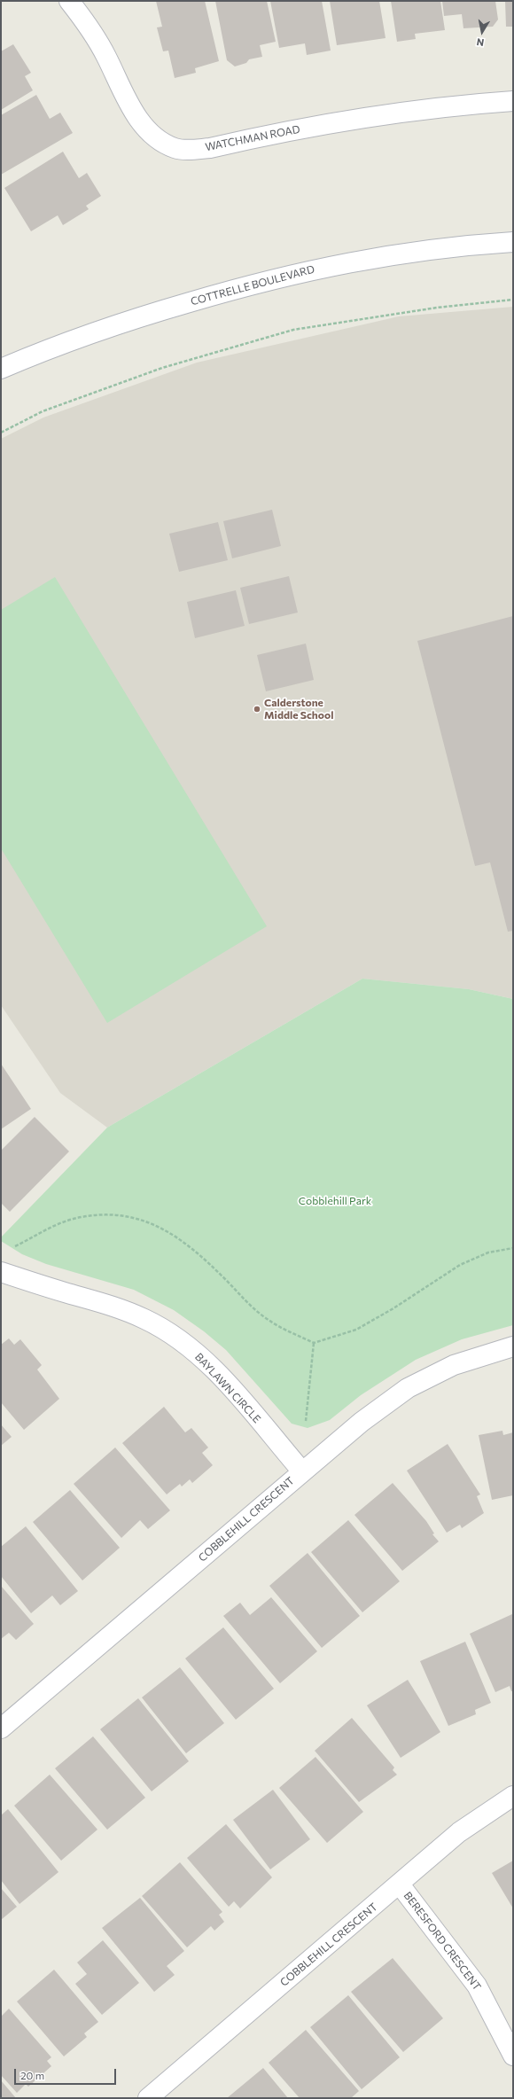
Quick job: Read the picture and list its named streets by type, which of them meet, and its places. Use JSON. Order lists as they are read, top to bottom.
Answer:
{
  "streets": {
    "street": [
      "WATCHMAN ROAD",
      "COTTRELLE BOULEVARD",
      "BAYLAWN CIRCLE",
      "COBBLEHILL CRESCENT",
      "BERESFORD CRESCENT"
    ]
  },
  "crossings": [
    ["BAYLAWN CIRCLE", "COBBLEHILL CRESCENT"],
    ["COBBLEHILL CRESCENT", "BERESFORD CRESCENT"]
  ],
  "parks": ["Cobblehill Park"],
  "places": ["Calderstone Middle School"],
  "scale_bar": "20 m",
  "north": "bottom"
}
